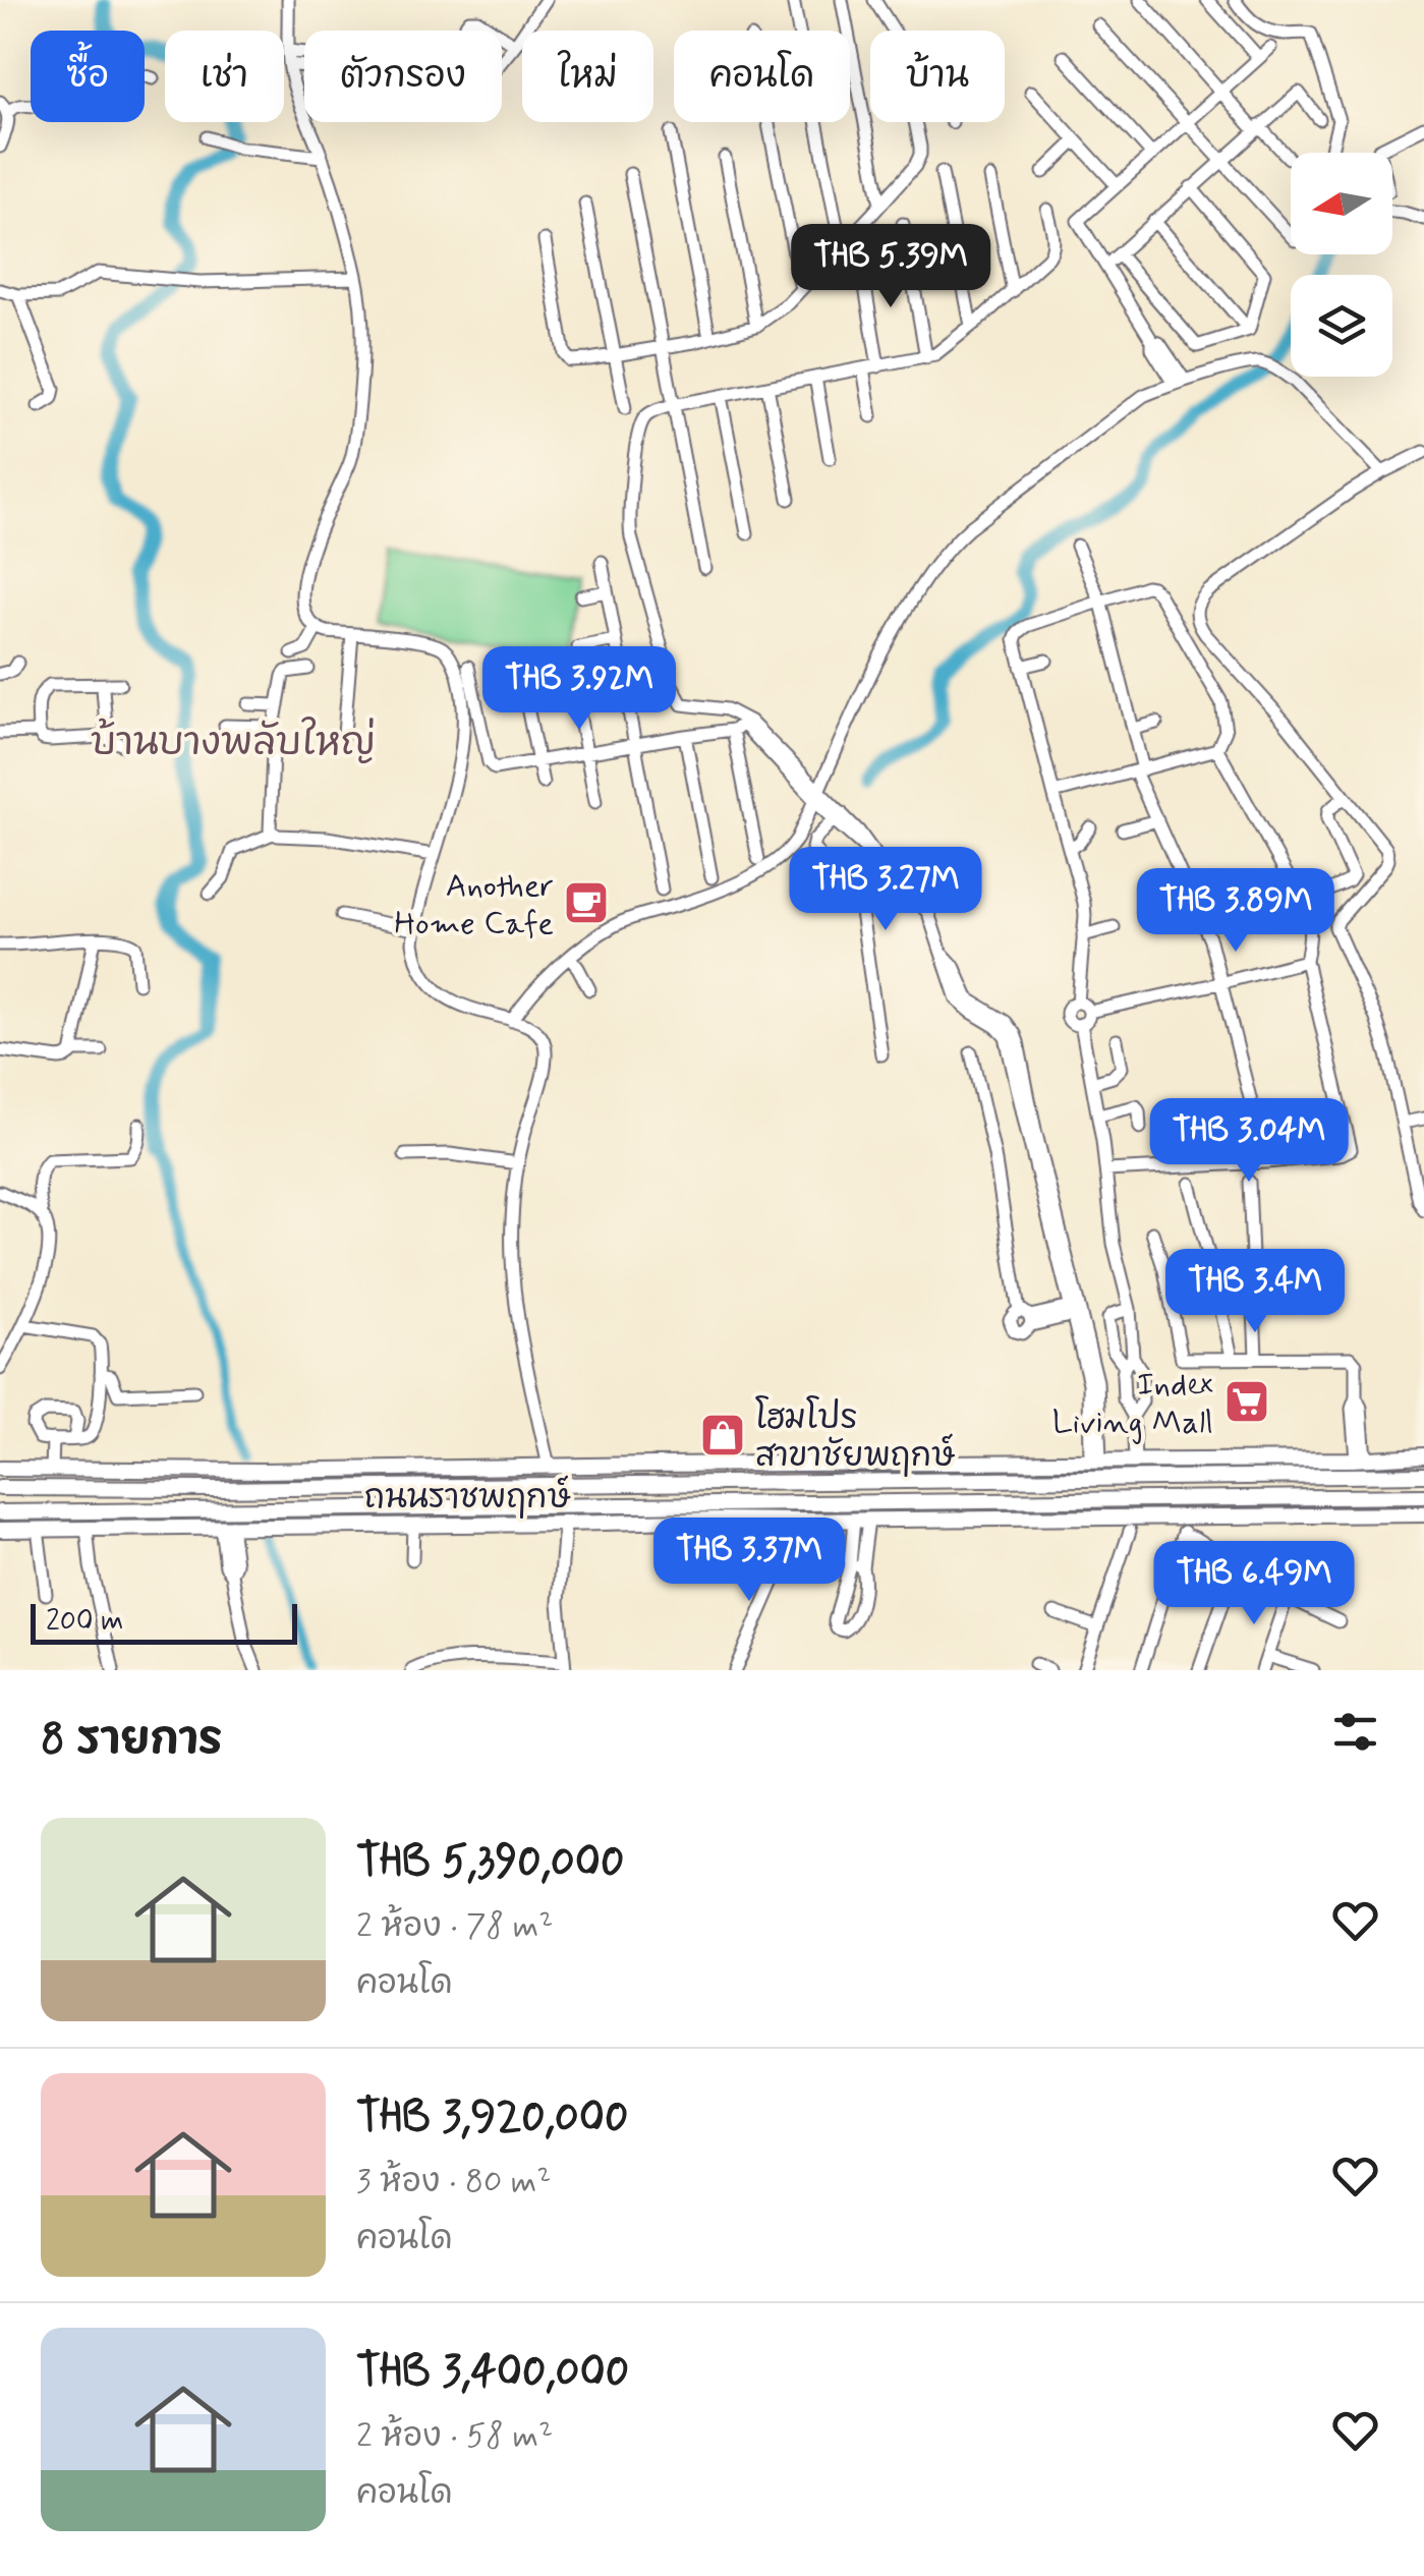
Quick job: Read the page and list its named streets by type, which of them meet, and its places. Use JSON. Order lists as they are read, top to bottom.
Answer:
{
  "streets": {
    "main road": ["ถนนราชพฤกษ์"]
  },
  "districts": ["บ้านบางพลับใหญ่"],
  "places": {
    "cafe": ["Another Home Cafe"],
    "supermarket": ["Index Living Mall"],
    "shop": ["โฮมโปร สาขาชัยพฤกษ์"]
  },
  "scale_bar": "200 m",
  "north": "left",
  "page": {
    "chip": [
      "ซื้อ",
      "เช่า",
      "ตัวกรอง",
      "ใหม่",
      "คอนโด",
      "บ้าน"
    ],
    "price": [
      "THB 5.39M",
      "THB 3.92M",
      "THB 3.27M",
      "THB 3.89M",
      "THB 3.04M",
      "THB 3.4M",
      "THB 3.37M",
      "THB 6.49M"
    ],
    "scale": "200 m",
    "heading": "8 รายการ",
    "list": [
      {
        "name": "THB 5,390,000",
        "note": "2 ห้อง · 78 m² · คอนโด"
      },
      {
        "name": "THB 3,920,000",
        "note": "3 ห้อง · 80 m² · คอนโด"
      },
      {
        "name": "THB 3,400,000",
        "note": "2 ห้อง · 58 m² · คอนโด"
      }
    ]
  }
}
